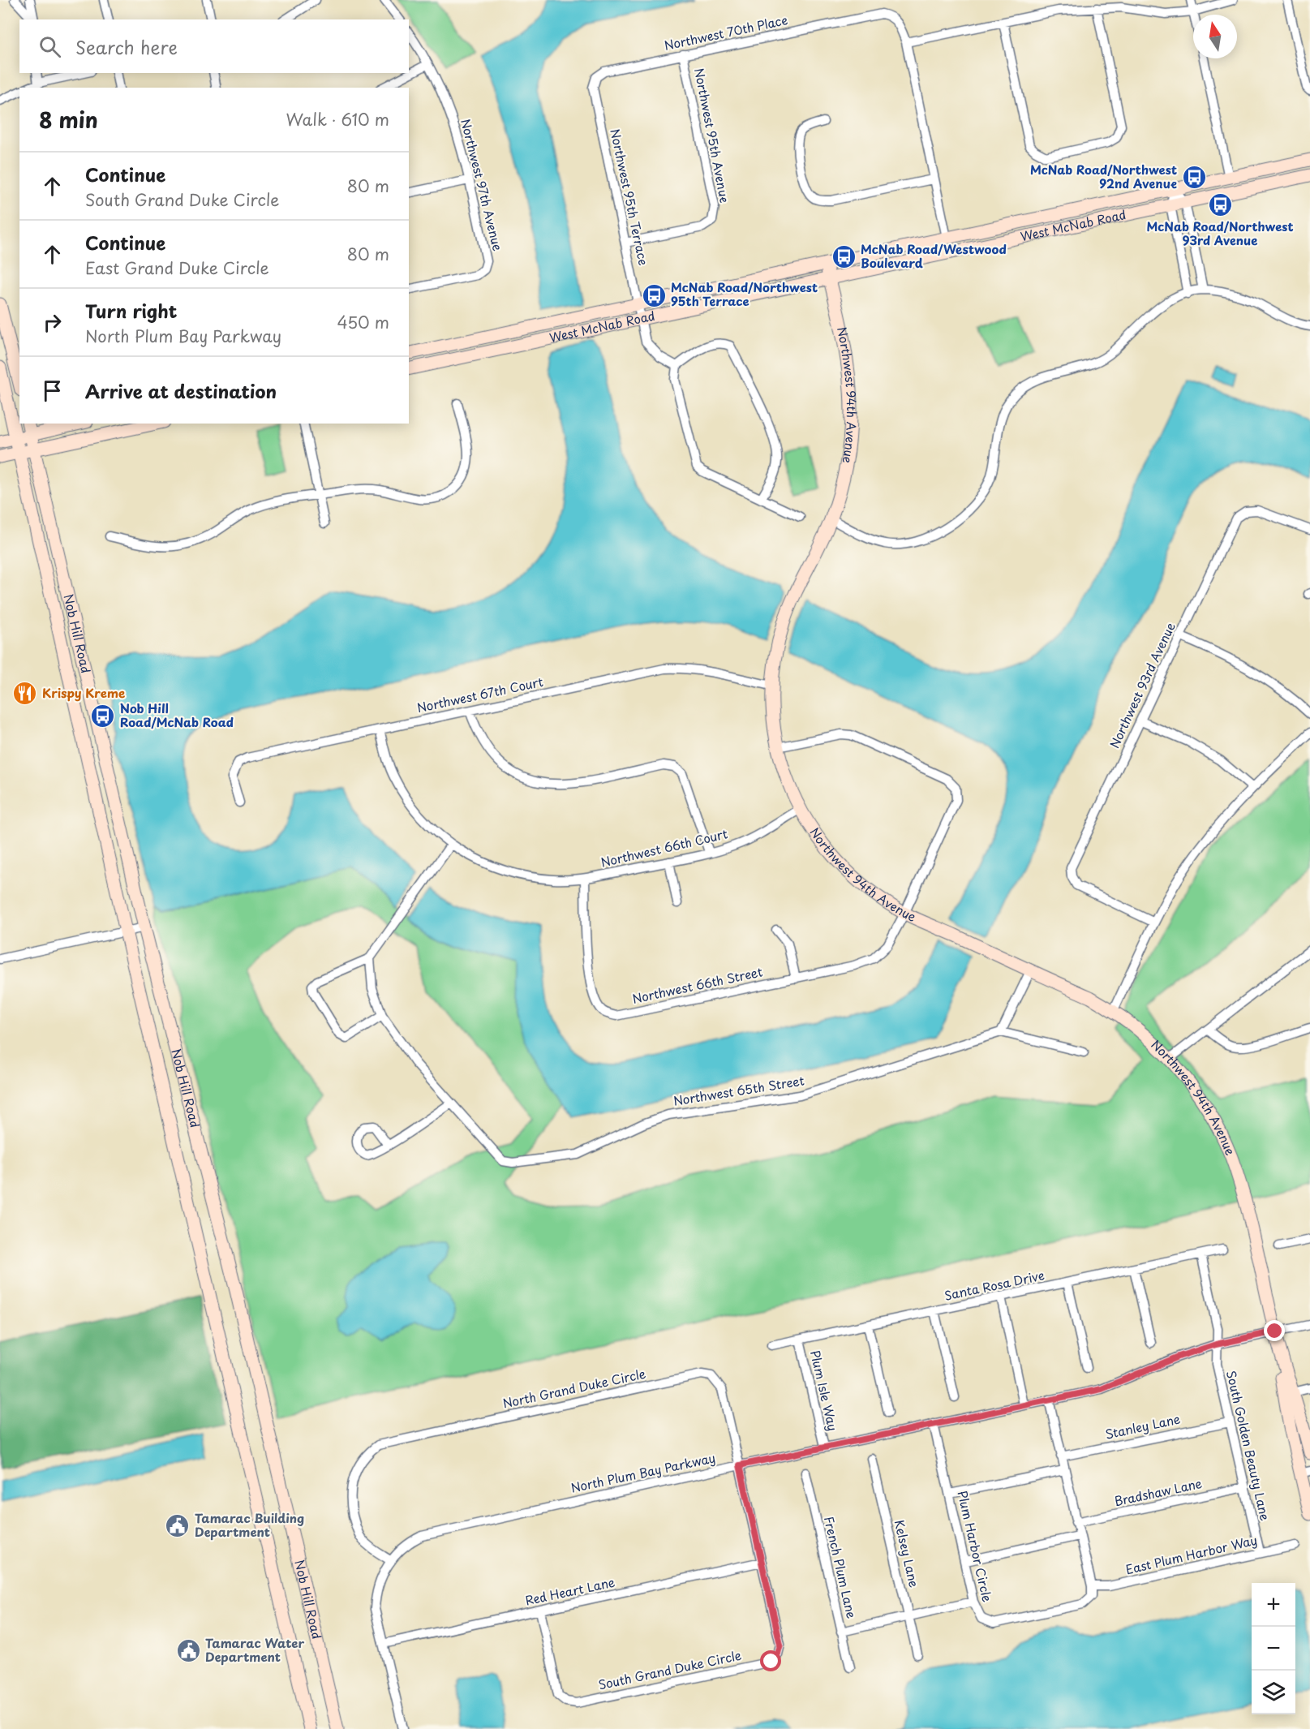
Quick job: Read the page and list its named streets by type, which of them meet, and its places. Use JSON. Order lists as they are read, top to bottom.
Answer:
{
  "streets": {
    "main road": ["West McNab Road", "Northwest 94th Avenue", "Nob Hill Road"],
    "street": [
      "Northwest 70th Place",
      "Northwest 95th Avenue",
      "Northwest 97th Avenue",
      "Northwest 95th Terrace",
      "Northwest 93rd Avenue",
      "Northwest 67th Court",
      "Northwest 66th Court",
      "Northwest 66th Street",
      "Northwest 65th Street",
      "Santa Rosa Drive",
      "North Grand Duke Circle",
      "Plum Isle Way",
      "Stanley Lane",
      "South Golden Beauty Lane",
      "North Plum Bay Parkway",
      "Bradshaw Lane",
      "Plum Harbor Circle",
      "Kelsey Lane",
      "East Plum Harbor Way",
      "French Plum Lane",
      "Red Heart Lane",
      "South Grand Duke Circle"
    ]
  },
  "crossings": [
    ["Northwest 70th Place", "Northwest 95th Avenue"],
    ["Northwest 70th Place", "Northwest 95th Terrace"],
    ["Northwest 95th Avenue", "Northwest 95th Terrace"],
    ["Northwest 95th Terrace", "West McNab Road"],
    ["West McNab Road", "Northwest 94th Avenue"],
    ["Northwest 94th Avenue", "Northwest 67th Court"],
    ["Northwest 94th Avenue", "Northwest 66th Court"],
    ["Northwest 94th Avenue", "Northwest 66th Street"],
    ["Northwest 94th Avenue", "North Plum Bay Parkway"],
    ["Northwest 67th Court", "Northwest 66th Court"],
    ["Northwest 66th Court", "Northwest 66th Street"],
    ["Santa Rosa Drive", "Plum Isle Way"],
    ["Santa Rosa Drive", "South Golden Beauty Lane"],
    ["North Grand Duke Circle", "North Plum Bay Parkway"],
    ["North Grand Duke Circle", "Red Heart Lane"],
    ["North Grand Duke Circle", "South Grand Duke Circle"],
    ["Plum Isle Way", "North Plum Bay Parkway"],
    ["Stanley Lane", "South Golden Beauty Lane"],
    ["South Golden Beauty Lane", "North Plum Bay Parkway"],
    ["South Golden Beauty Lane", "Bradshaw Lane"],
    ["South Golden Beauty Lane", "East Plum Harbor Way"],
    ["North Plum Bay Parkway", "Plum Harbor Circle"],
    ["North Plum Bay Parkway", "Red Heart Lane"],
    ["Plum Harbor Circle", "East Plum Harbor Way"],
    ["Red Heart Lane", "South Grand Duke Circle"]
  ],
  "places": {
    "bus stop": [
      "McNab Road/Northwest 92nd Avenue",
      "McNab Road/Northwest 93rd Avenue",
      "McNab Road/Westwood Boulevard",
      "McNab Road/Northwest 95th Terrace",
      "Nob Hill Road/McNab Road"
    ],
    "restaurant": ["Krispy Kreme"],
    "public building": ["Tamarac Building Department", "Tamarac Water Department"]
  },
  "north": "top",
  "page": {
    "search": "Search here",
    "heading": ["8 min", "Walk · 610 m"],
    "list": [
      ["Continue", "South Grand Duke Circle", "80 m"],
      ["Continue", "East Grand Duke Circle", "80 m"],
      ["Turn right", "North Plum Bay Parkway", "450 m"],
      "Arrive at destination"
    ],
    "map_buttons": ["+", "−"]
  }
}
